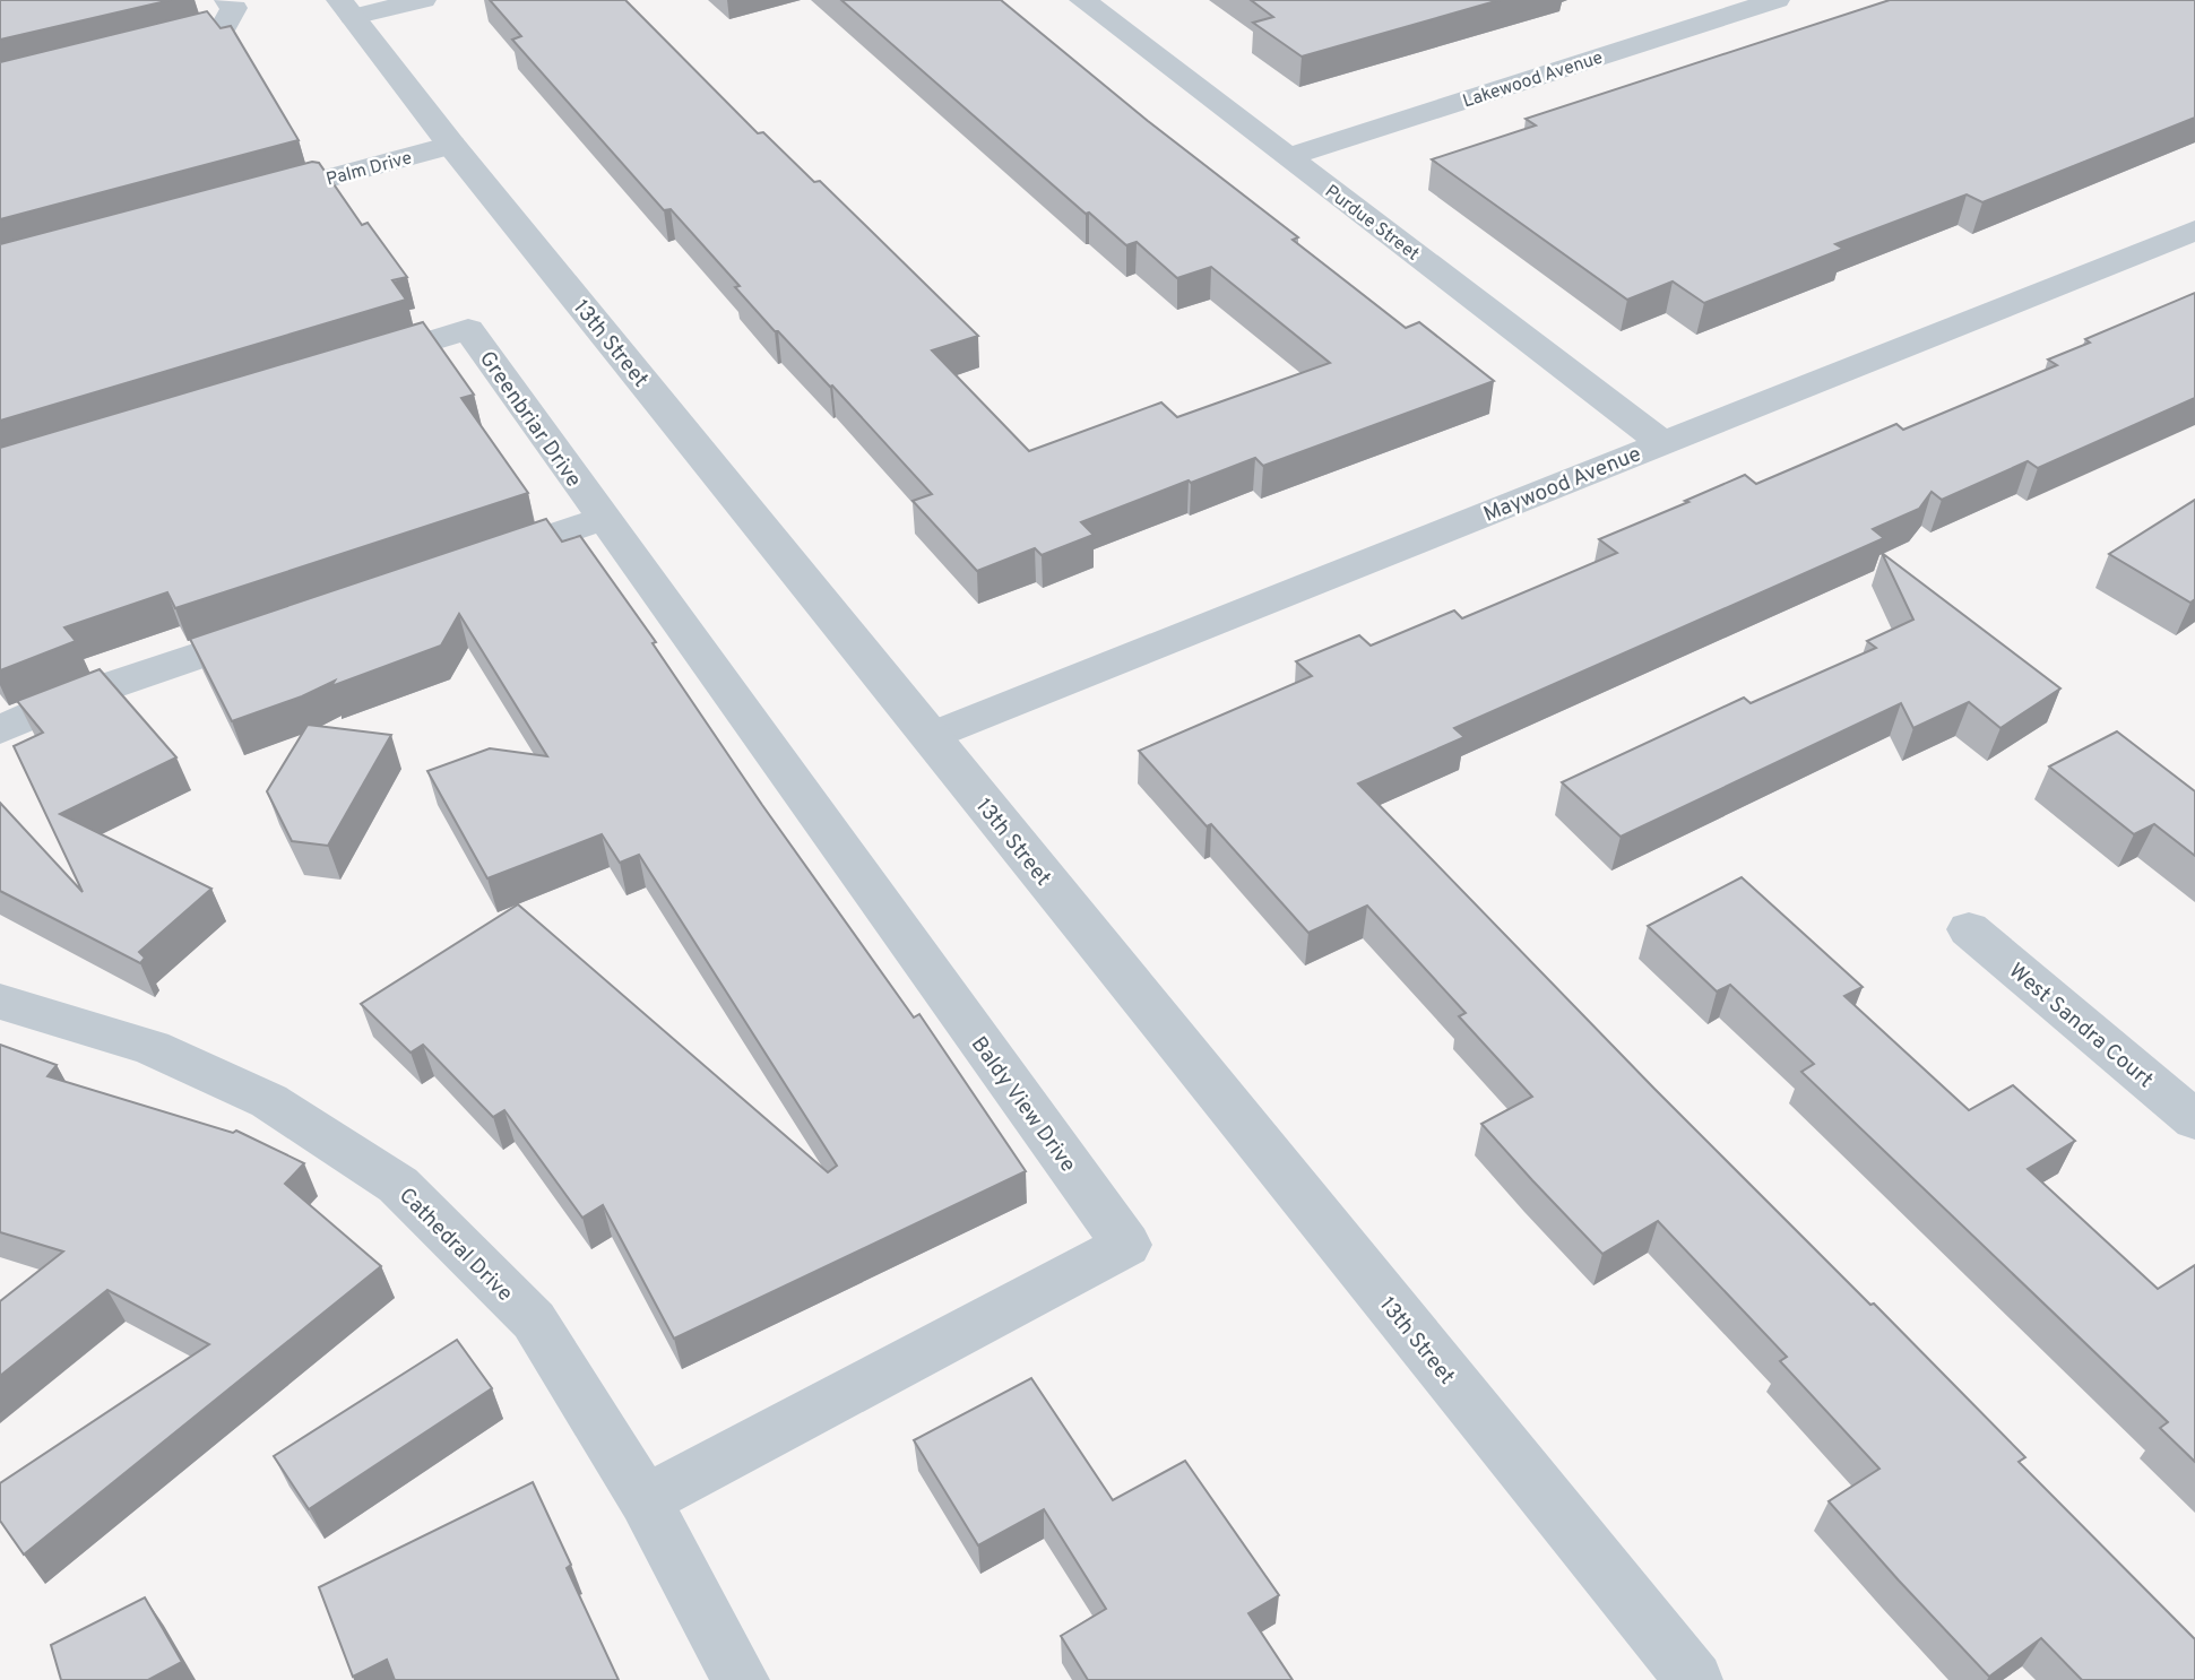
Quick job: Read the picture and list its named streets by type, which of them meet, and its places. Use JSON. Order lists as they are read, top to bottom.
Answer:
{
  "streets": {
    "street": [
      "Lakewood Avenue",
      "Palm Drive",
      "Purdue Street",
      "13th Street",
      "Greenbriar Drive",
      "Maywood Avenue",
      "West Sandra Court",
      "Baldy View Drive",
      "Cathedral Drive"
    ]
  },
  "crossings": [
    ["Lakewood Avenue", "Purdue Street"],
    ["Palm Drive", "13th Street"],
    ["Purdue Street", "Maywood Avenue"],
    ["13th Street", "Maywood Avenue"],
    ["Greenbriar Drive", "Baldy View Drive"],
    ["Baldy View Drive", "Cathedral Drive"]
  ]
}
